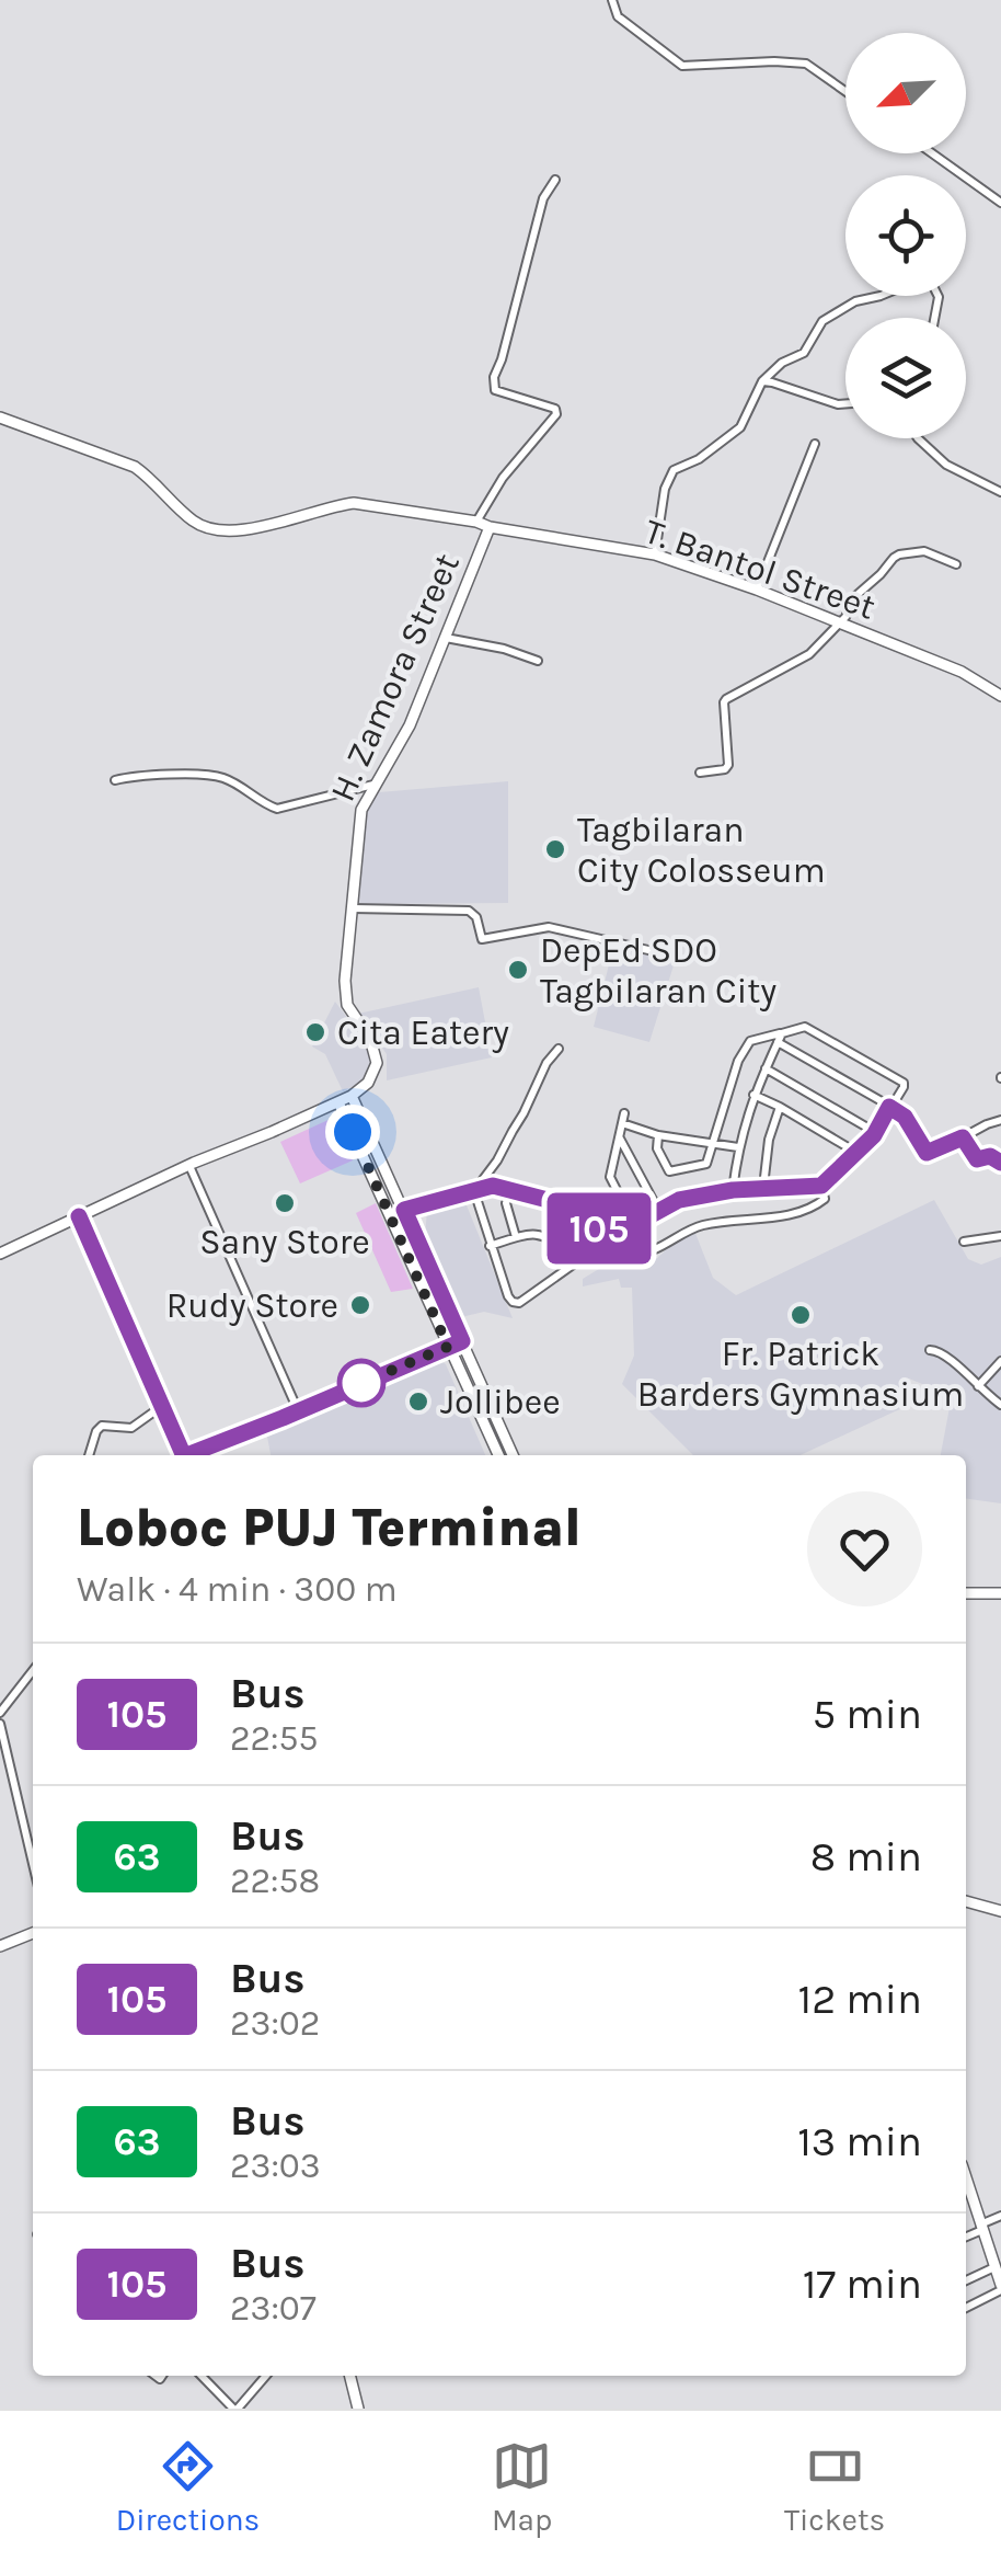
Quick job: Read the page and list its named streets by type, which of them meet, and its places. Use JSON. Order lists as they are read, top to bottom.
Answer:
{
  "streets": {
    "main road": ["T. Bantol Street", "H. Zamora Street"]
  },
  "crossings": [
    ["T. Bantol Street", "H. Zamora Street"]
  ],
  "places": [
    "Tagbilaran City Colosseum",
    "DepEd SDO Tagbilaran City",
    "Cita Eatery",
    "Sany Store",
    "Rudy Store",
    "Fr. Patrick Barders Gymnasium",
    "Jollibee"
  ],
  "lines": ["bus line 105"],
  "north": "bottom left",
  "page": {
    "on_map": "105",
    "heading": ["Loboc PUJ Terminal", "Walk · 4 min · 300 m"],
    "list": [
      {
        "mark": "105",
        "name": "Bus",
        "note": "22:55",
        "value": "5 min"
      },
      {
        "mark": "63",
        "name": "Bus",
        "note": "22:58",
        "value": "8 min"
      },
      {
        "mark": "105",
        "name": "Bus",
        "note": "23:02",
        "value": "12 min"
      },
      {
        "mark": "63",
        "name": "Bus",
        "note": "23:03",
        "value": "13 min"
      },
      {
        "mark": "105",
        "name": "Bus",
        "note": "23:07",
        "value": "17 min"
      }
    ],
    "tabs": ["Directions", "Map", "Tickets"]
  }
}
